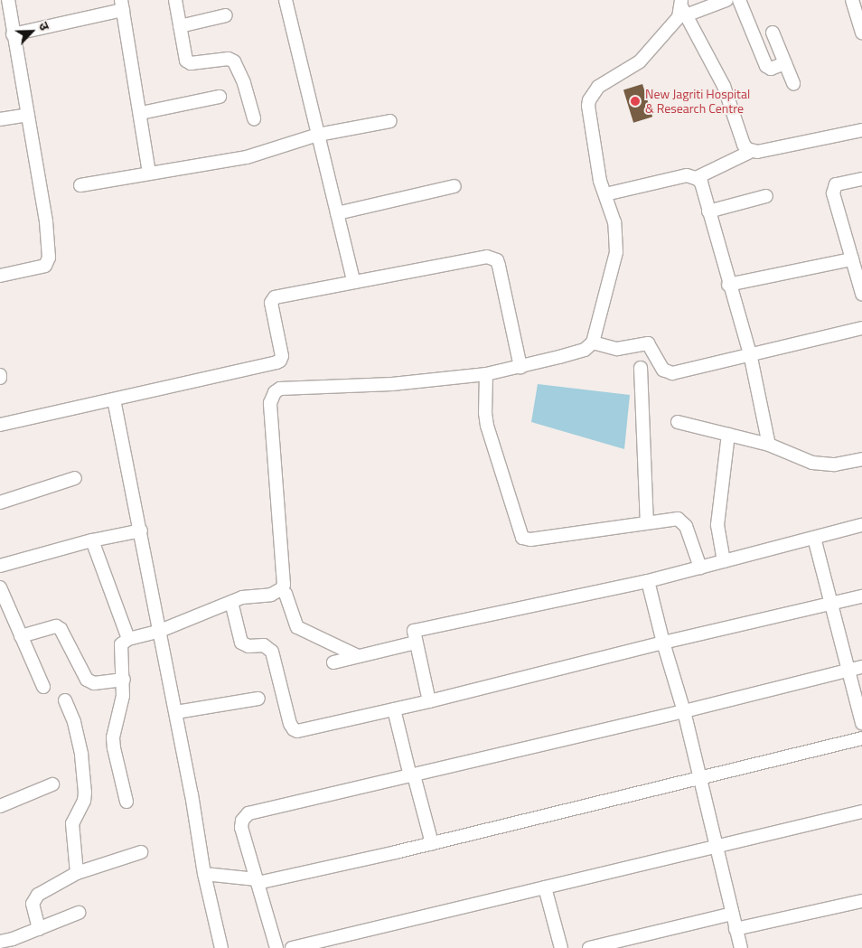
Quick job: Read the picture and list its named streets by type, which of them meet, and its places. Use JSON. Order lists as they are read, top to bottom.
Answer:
{
  "places": ["New Jagriti Hospital & Research Centre"],
  "north": "top right"
}
